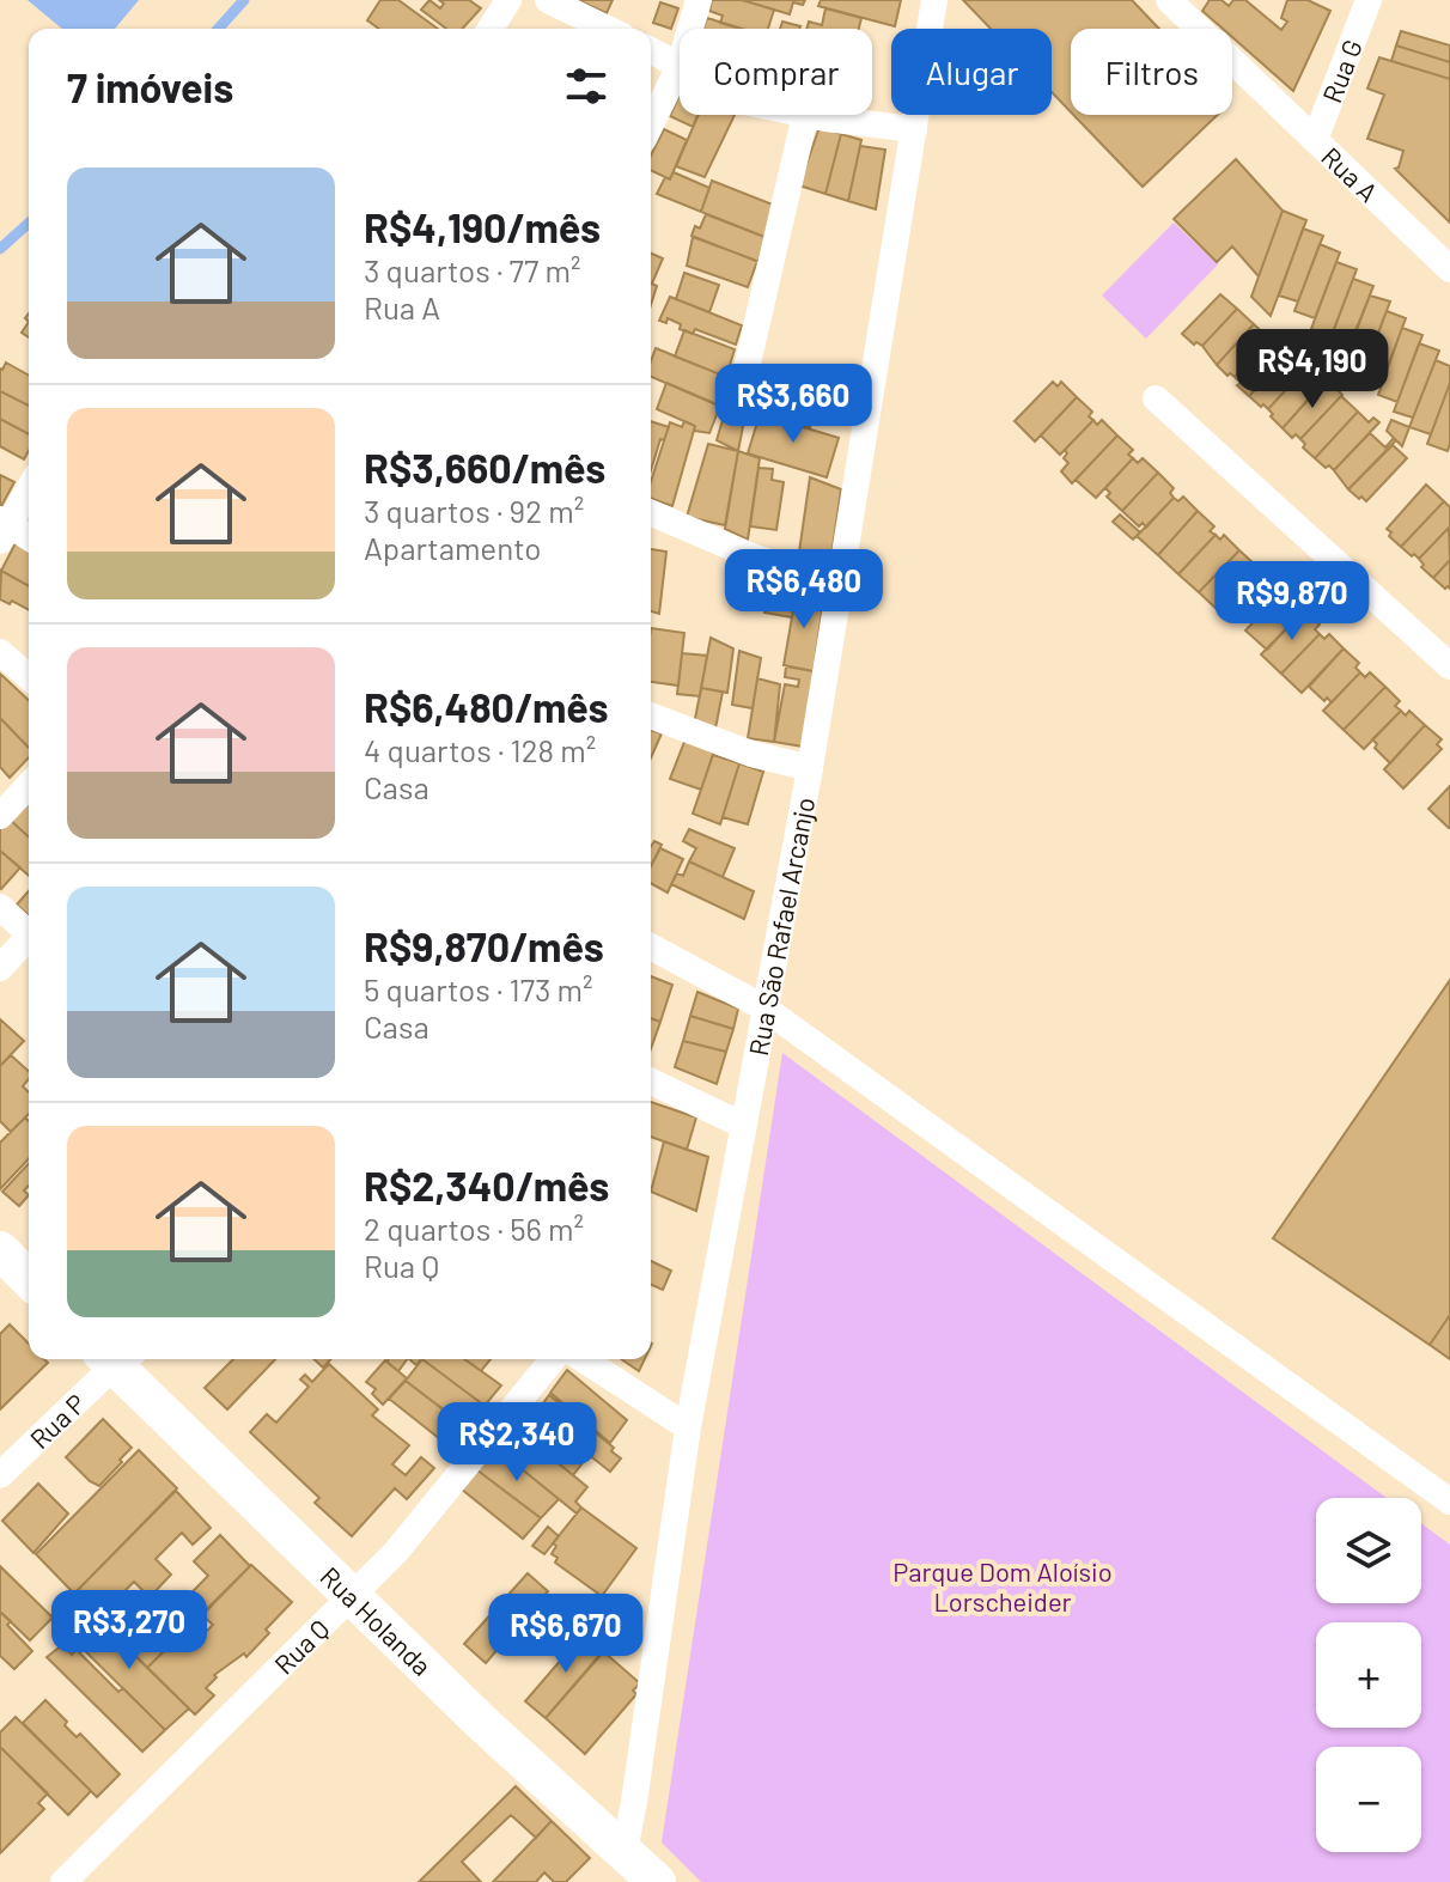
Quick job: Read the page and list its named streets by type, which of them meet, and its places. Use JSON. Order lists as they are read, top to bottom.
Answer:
{
  "streets": {
    "street": [
      "Rua G",
      "Rua A",
      "Rua São Rafael Arcanjo",
      "Rua P",
      "Rua Holanda",
      "Rua Q"
    ]
  },
  "crossings": [
    ["Rua G", "Rua A"],
    ["Rua São Rafael Arcanjo", "Rua Holanda"],
    ["Rua Holanda", "Rua Q"]
  ],
  "parks": ["Parque Dom Aloísio Lorscheider"],
  "page": {
    "chip": ["Comprar", "Alugar", "Filtros"],
    "heading": "7 imóveis",
    "list": [
      {
        "name": "R$4,190/mês",
        "note": "3 quartos · 77 m² · Rua A"
      },
      {
        "name": "R$3,660/mês",
        "note": "3 quartos · 92 m² · Apartamento"
      },
      {
        "name": "R$6,480/mês",
        "note": "4 quartos · 128 m² · Casa"
      },
      {
        "name": "R$9,870/mês",
        "note": "5 quartos · 173 m² · Casa"
      },
      {
        "name": "R$2,340/mês",
        "note": "2 quartos · 56 m² · Rua Q"
      }
    ],
    "price": [
      "R$4,190",
      "R$3,660",
      "R$6,480",
      "R$9,870",
      "R$2,340",
      "R$3,270",
      "R$6,670"
    ],
    "map_buttons": ["+", "−"]
  }
}
